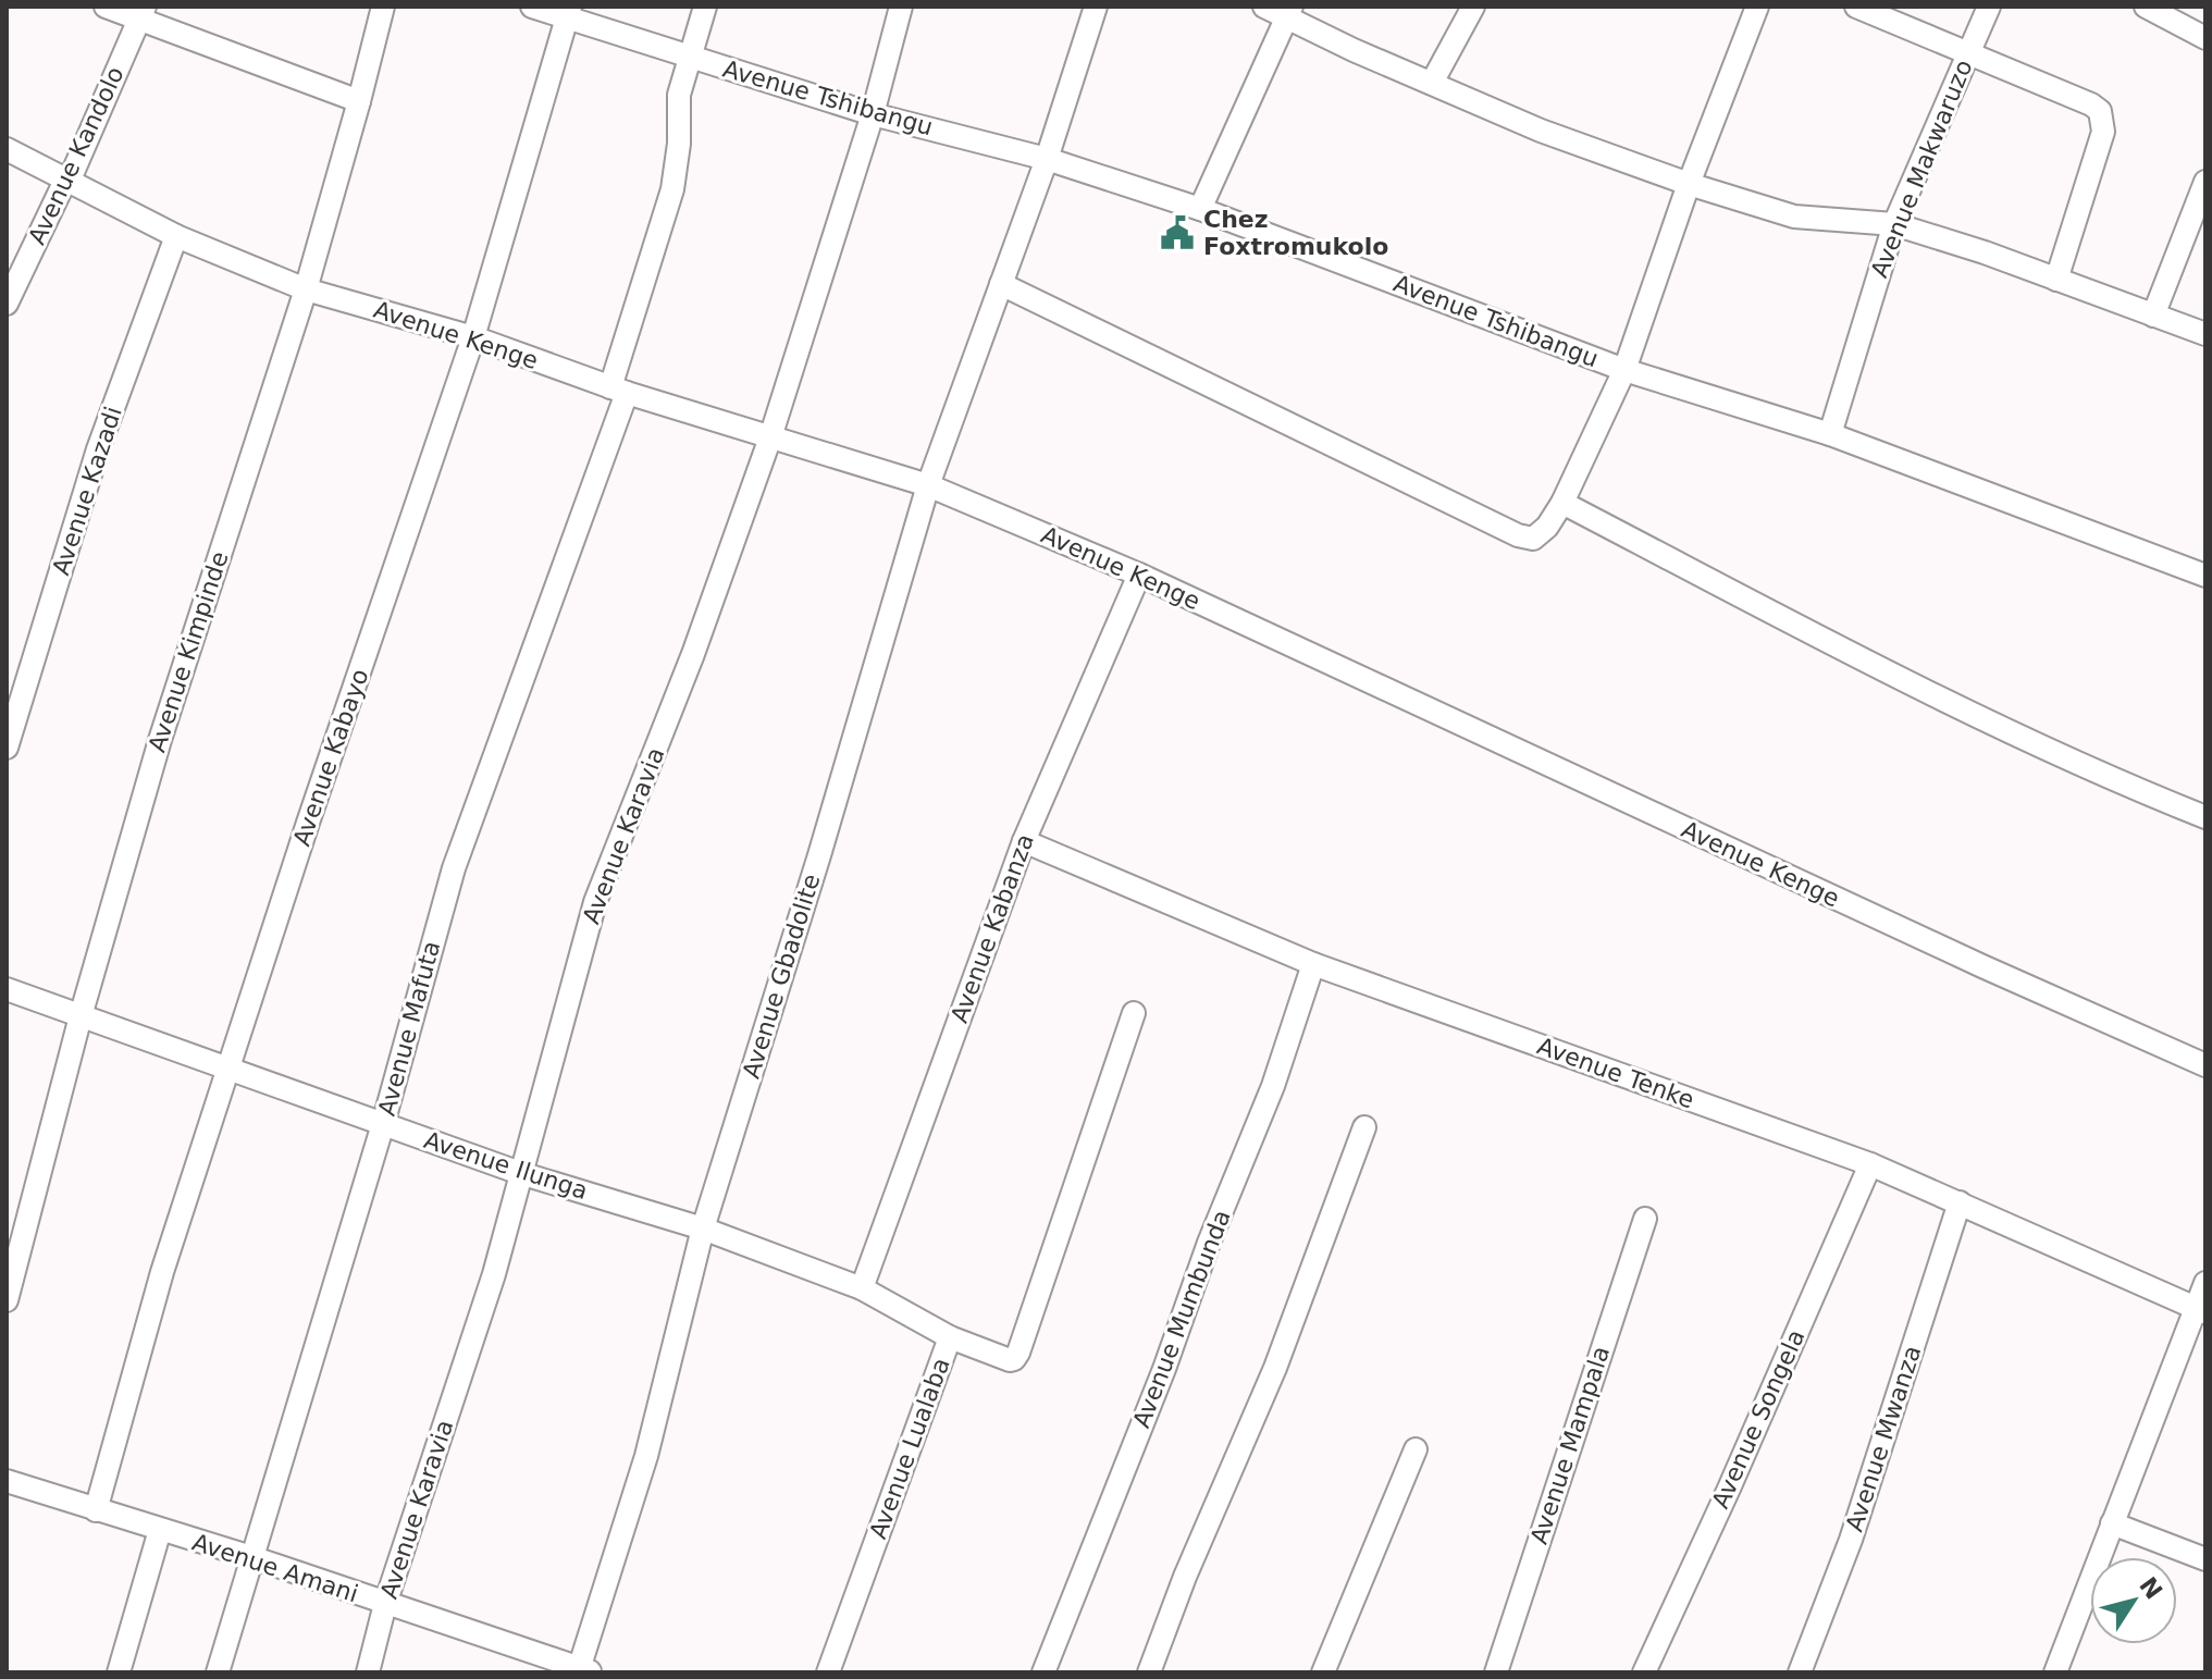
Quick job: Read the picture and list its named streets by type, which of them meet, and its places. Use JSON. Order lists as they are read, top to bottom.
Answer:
{
  "streets": {
    "street": [
      "Avenue Tshibangu",
      "Avenue Kandolo",
      "Avenue Makwaruzo",
      "Avenue Kenge",
      "Avenue Kazadi",
      "Avenue Kimpinde",
      "Avenue Kabayo",
      "Avenue Karavia",
      "Avenue Kabanza",
      "Avenue Gbadolite",
      "Avenue Mafuta",
      "Avenue Tenke",
      "Avenue Ilunga",
      "Avenue Mumbunda",
      "Avenue Songela",
      "Avenue Mwanza",
      "Avenue Mampala",
      "Avenue Lualaba",
      "Avenue Amani"
    ]
  },
  "crossings": [
    ["Avenue Tshibangu", "Avenue Makwaruzo"],
    ["Avenue Tshibangu", "Avenue Kabayo"],
    ["Avenue Tshibangu", "Avenue Karavia"],
    ["Avenue Tshibangu", "Avenue Gbadolite"],
    ["Avenue Kandolo", "Avenue Kenge"],
    ["Avenue Kenge", "Avenue Kazadi"],
    ["Avenue Kenge", "Avenue Kimpinde"],
    ["Avenue Kenge", "Avenue Kabayo"],
    ["Avenue Kenge", "Avenue Karavia"],
    ["Avenue Kenge", "Avenue Kabanza"],
    ["Avenue Kenge", "Avenue Gbadolite"],
    ["Avenue Kenge", "Avenue Mafuta"],
    ["Avenue Kimpinde", "Avenue Ilunga"],
    ["Avenue Kabayo", "Avenue Ilunga"],
    ["Avenue Kabayo", "Avenue Amani"],
    ["Avenue Karavia", "Avenue Ilunga"],
    ["Avenue Karavia", "Avenue Amani"],
    ["Avenue Kabanza", "Avenue Tenke"],
    ["Avenue Kabanza", "Avenue Ilunga"],
    ["Avenue Gbadolite", "Avenue Ilunga"],
    ["Avenue Gbadolite", "Avenue Amani"],
    ["Avenue Mafuta", "Avenue Ilunga"],
    ["Avenue Mafuta", "Avenue Amani"],
    ["Avenue Tenke", "Avenue Mumbunda"],
    ["Avenue Tenke", "Avenue Songela"],
    ["Avenue Tenke", "Avenue Mwanza"],
    ["Avenue Ilunga", "Avenue Lualaba"]
  ],
  "places": {
    "public building": ["Chez Foxtromukolo"]
  },
  "north": "top right"
}
